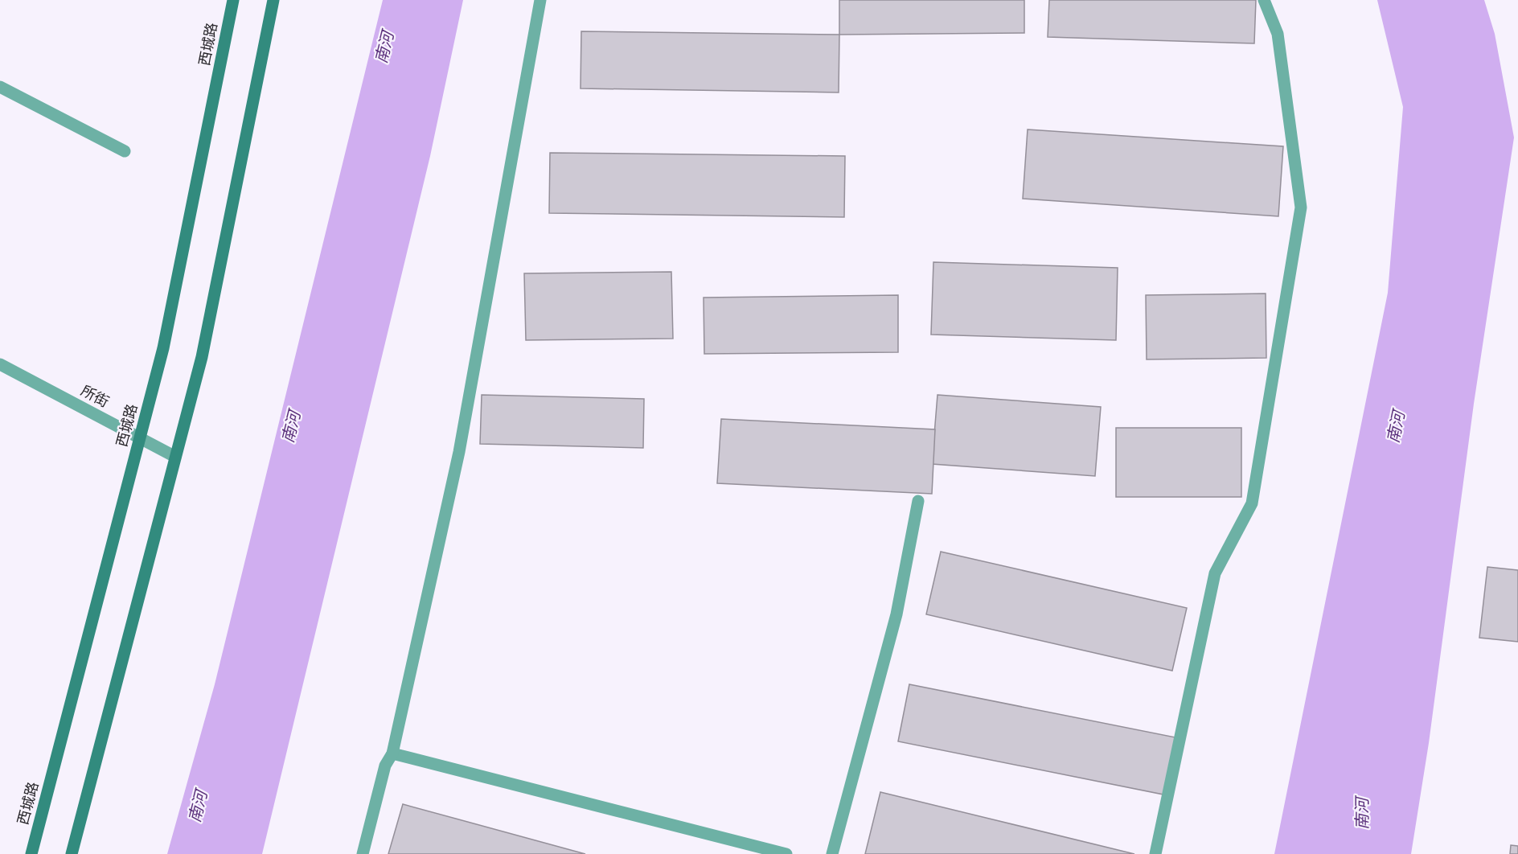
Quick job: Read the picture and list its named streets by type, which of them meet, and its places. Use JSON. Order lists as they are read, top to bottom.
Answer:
{
  "streets": {
    "main road": ["西城路"],
    "street": ["所街"]
  },
  "crossings": [
    ["西城路", "所街"]
  ],
  "water": ["南河"]
}
